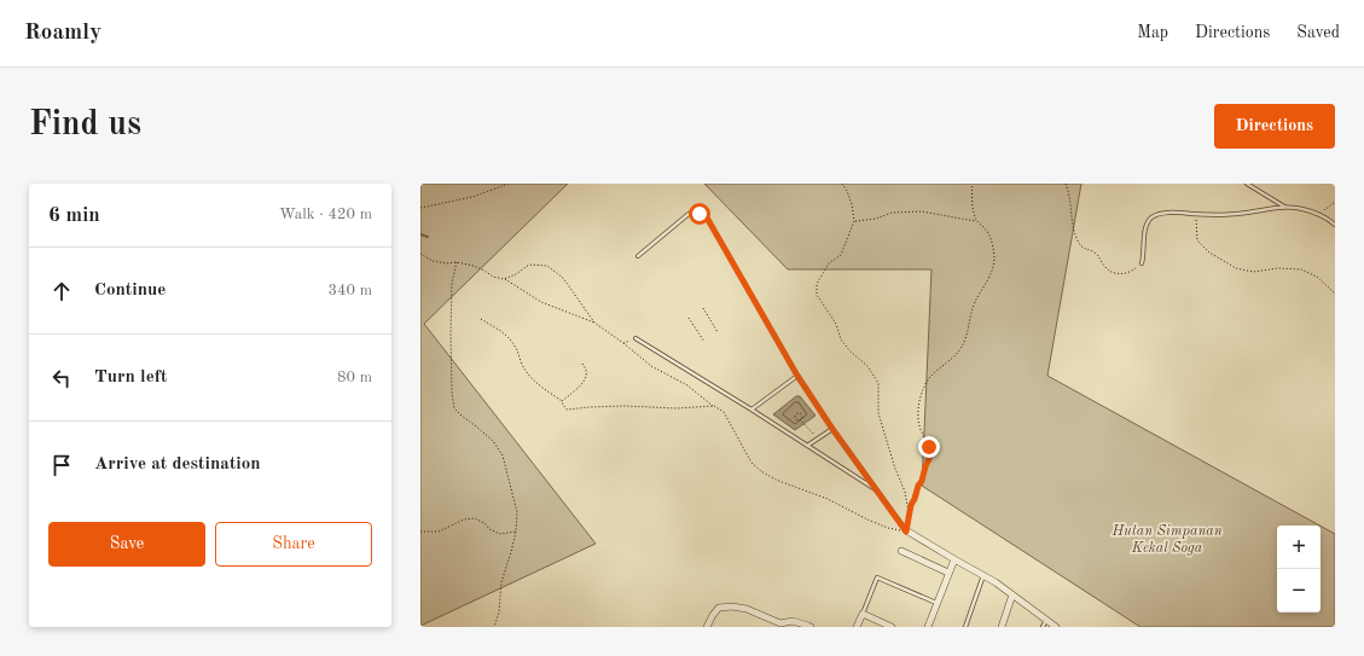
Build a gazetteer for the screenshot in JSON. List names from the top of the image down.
{
  "parks": ["Hutan Simpanan Kekal Soga"],
  "page": {
    "header": "Roamly",
    "nav": ["Map", "Directions", "Saved"],
    "buttons": [
      "Directions",
      ["Save", "Share"]
    ],
    "title": "Find us",
    "heading": ["6 min", "Walk · 420 m"],
    "list": [
      ["Continue", "340 m"],
      ["Turn left", "80 m"],
      "Arrive at destination"
    ],
    "map_buttons": ["+", "−"]
  }
}
